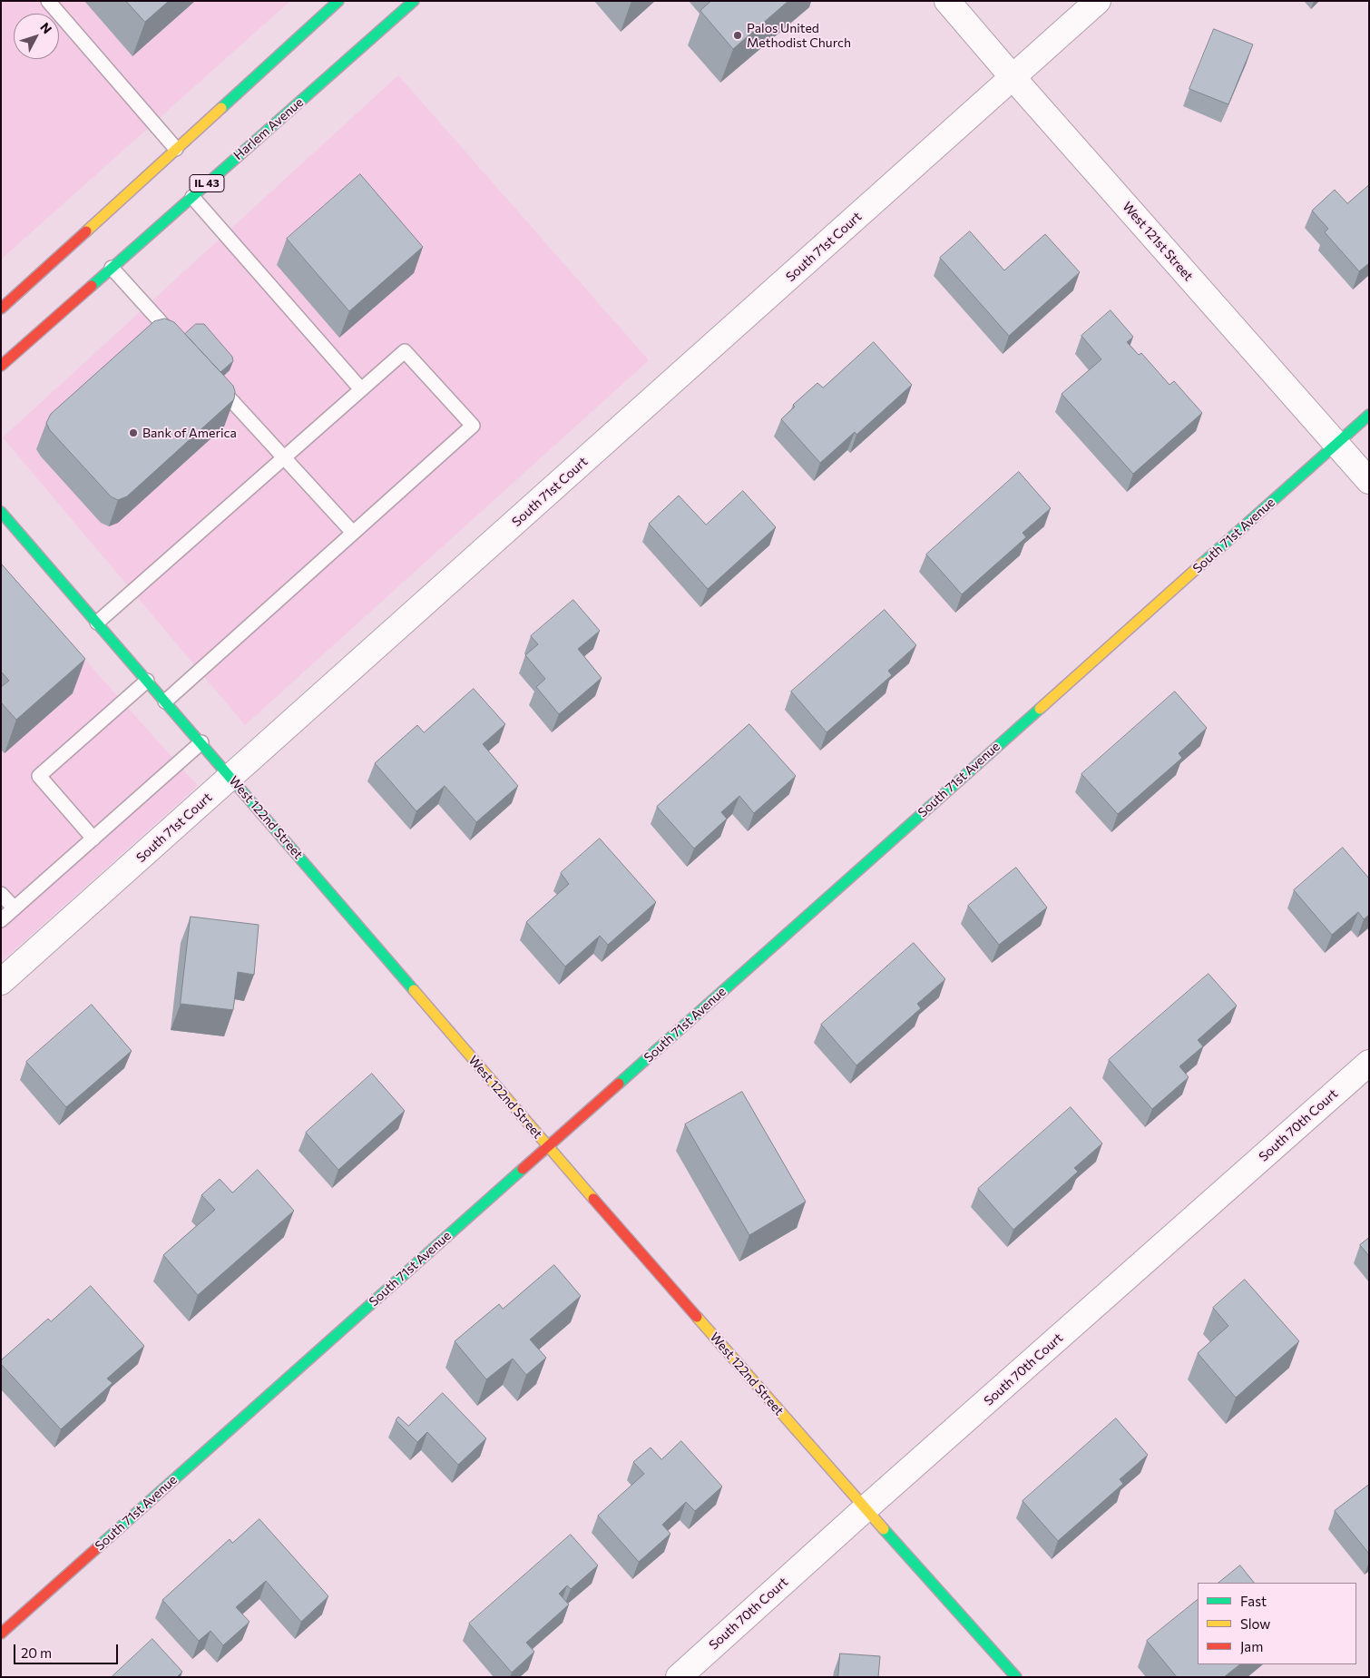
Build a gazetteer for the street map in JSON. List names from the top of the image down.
{
  "streets": {
    "street": [
      "Harlem Avenue",
      "IL 43",
      "West 121st Street",
      "South 71st Court",
      "South 71st Avenue",
      "West 122nd Street",
      "South 70th Court"
    ]
  },
  "crossings": [
    ["West 121st Street", "South 71st Court"],
    ["West 121st Street", "South 71st Avenue"],
    ["South 71st Court", "West 122nd Street"],
    ["South 71st Avenue", "West 122nd Street"],
    ["West 122nd Street", "South 70th Court"]
  ],
  "places": ["Palos United Methodist Church", "Bank of America"],
  "legend": ["Fast", "Slow", "Jam"],
  "scale_bar": "20 m",
  "north": "top right"
}
